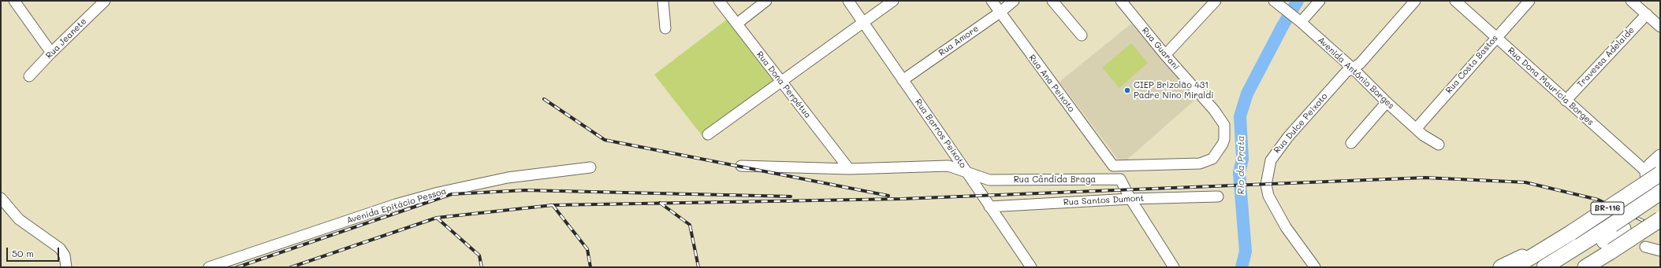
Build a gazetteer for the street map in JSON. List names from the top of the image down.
{
  "streets": {
    "highway": ["BR-116"],
    "street": [
      "Rua Jeanete",
      "Rua Amore",
      "Rua Guarani",
      "Travessa Adelaide",
      "Rua Costa Bastos",
      "Avenida Antônio Borges",
      "Rua Ana Peixoto",
      "Rua Dona Perpétua",
      "Rua Dona Maurícia Borges",
      "Rua Dulce Peixoto",
      "Rua Barros Peixoto",
      "Rua Cândida Braga",
      "Rua Santos Dumont",
      "Avenida Epitácio Pessoa"
    ]
  },
  "crossings": [
    ["Rua Amore", "Rua Ana Peixoto"],
    ["Rua Amore", "Rua Barros Peixoto"],
    ["Rua Guarani", "Rua Ana Peixoto"],
    ["Travessa Adelaide", "Rua Dona Maurícia Borges"],
    ["Rua Costa Bastos", "Avenida Antônio Borges"],
    ["Rua Costa Bastos", "Rua Dona Maurícia Borges"],
    ["Avenida Antônio Borges", "Rua Dulce Peixoto"],
    ["Rua Dona Maurícia Borges", "BR-116"],
    ["Rua Barros Peixoto", "Rua Cândida Braga"],
    ["Rua Barros Peixoto", "Rua Santos Dumont"],
    ["Rua Cândida Braga", "Rua Santos Dumont"]
  ],
  "water": ["Rio da Prata"],
  "places": ["CIEP Brizolão 431 Padre Nino Miraldi"],
  "scale_bar": "50 m"
}
